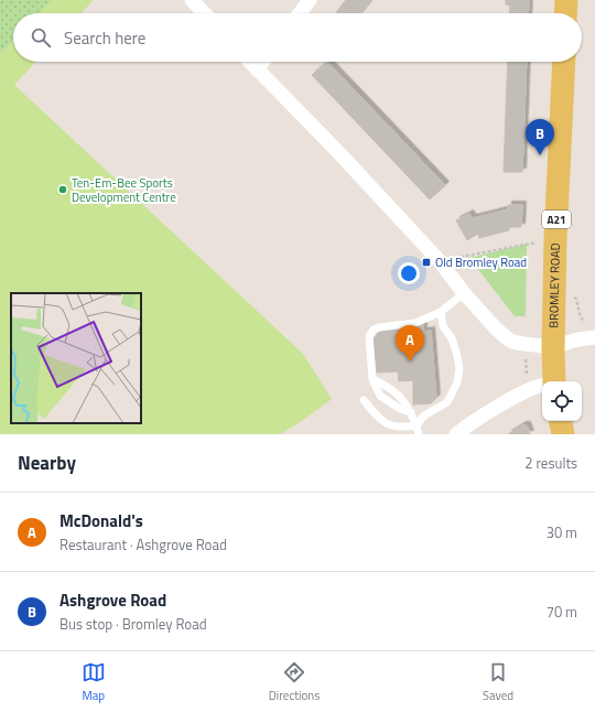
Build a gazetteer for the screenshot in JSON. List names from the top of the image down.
{
  "streets": {
    "main road": ["A21", "BROMLEY ROAD"]
  },
  "places": {
    "other": ["Ten-Em-Bee Sports Development Centre"],
    "transit": ["Old Bromley Road"]
  },
  "page": {
    "search": "Search here",
    "pins": ["B", "A"],
    "heading": ["Nearby", "2 results"],
    "list": [
      {
        "mark": "A",
        "name": "McDonald's",
        "note": "Restaurant · Ashgrove Road",
        "value": "30 m"
      },
      {
        "mark": "B",
        "name": "Ashgrove Road",
        "note": "Bus stop · Bromley Road",
        "value": "70 m"
      }
    ],
    "nav": ["Map", "Directions", "Saved"]
  }
}
